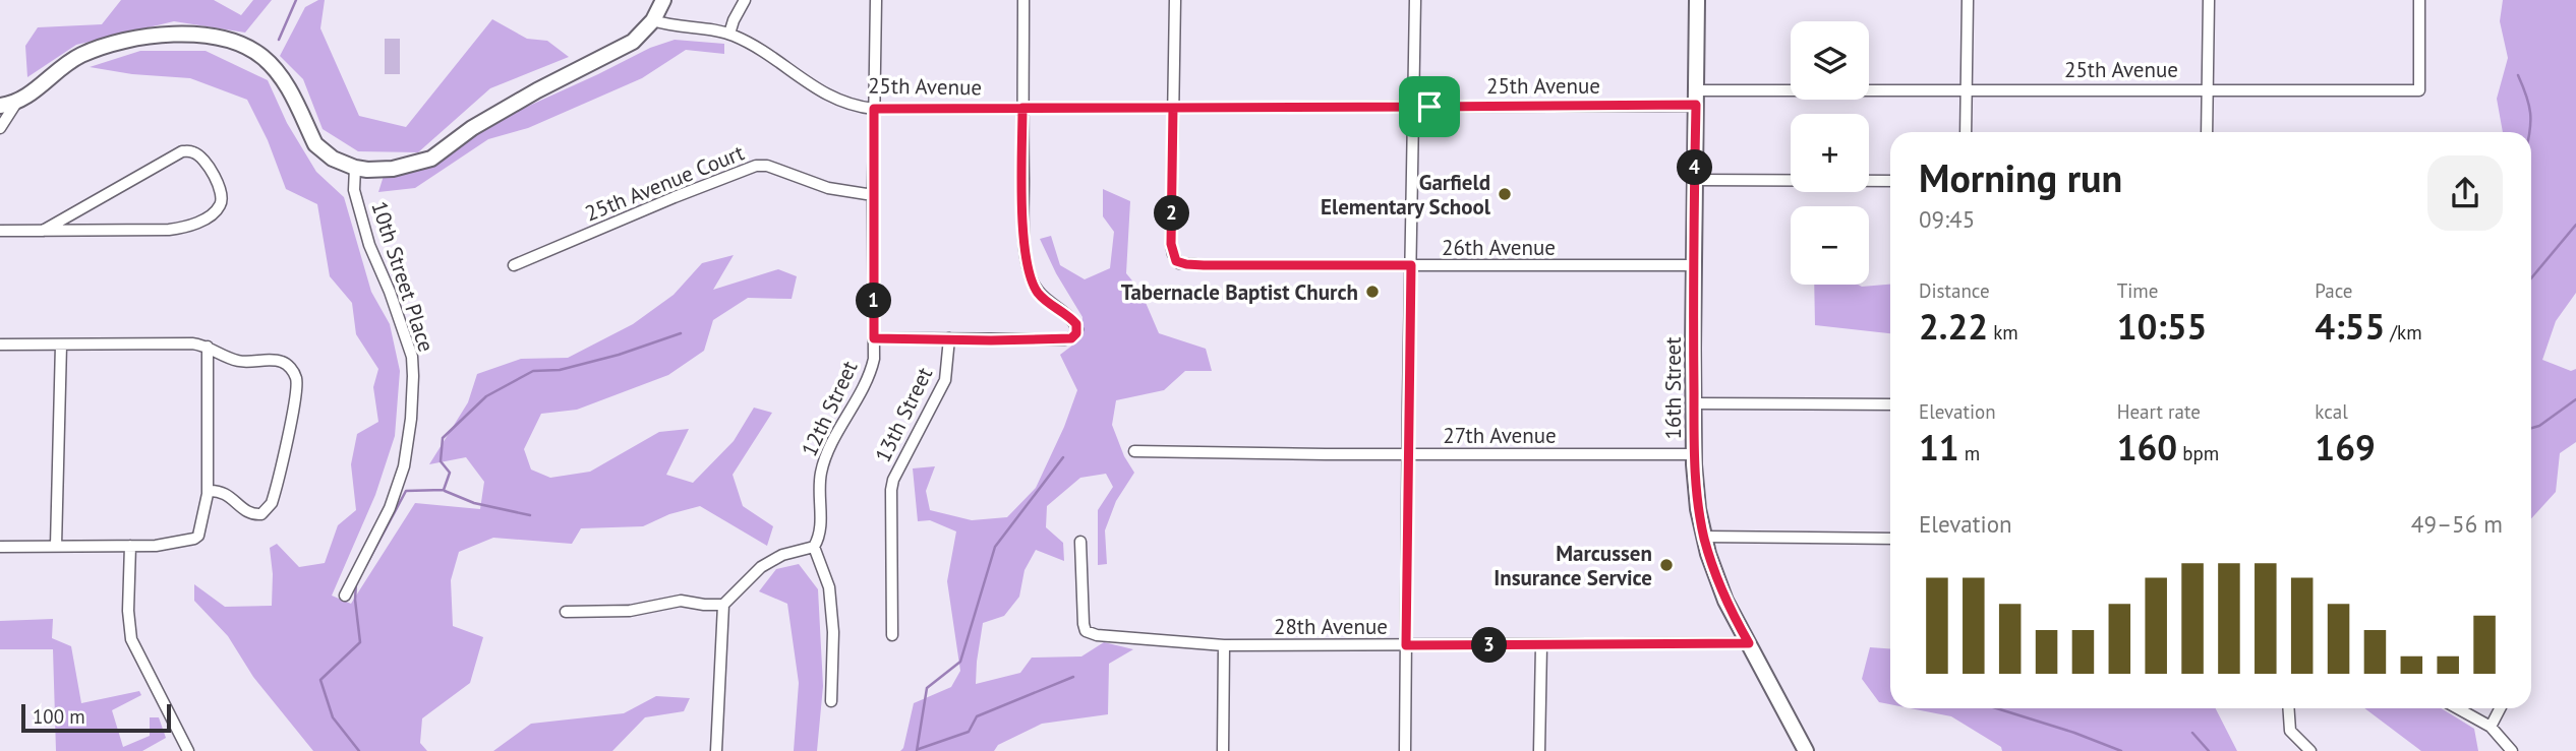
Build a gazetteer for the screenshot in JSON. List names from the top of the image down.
{
  "streets": {
    "street": [
      "25th Avenue",
      "25th Avenue Court",
      "26th Avenue",
      "10th Street Place",
      "16th Street",
      "12th Street",
      "13th Street",
      "27th Avenue",
      "28th Avenue"
    ]
  },
  "crossings": [
    ["25th Avenue", "26th Avenue"],
    ["25th Avenue", "16th Street"],
    ["25th Avenue", "12th Street"],
    ["25th Avenue Court", "12th Street"],
    ["26th Avenue", "16th Street"],
    ["16th Street", "27th Avenue"],
    ["16th Street", "28th Avenue"]
  ],
  "places": ["Garfield Elementary School", "Tabernacle Baptist Church", "Marcussen Insurance Service"],
  "scale_bar": "100 m",
  "page": {
    "map_buttons": ["+", "−"],
    "heading": ["Morning run", "09:45"],
    "pins": [
      "4",
      "2",
      "1",
      "3"
    ],
    "stats": [
      ["Distance", "2.22 km"],
      ["Time", "10:55"],
      ["Pace", "4:55 /km"],
      ["Elevation", "11 m"],
      ["Heart rate", "160 bpm"],
      ["kcal", "169"]
    ],
    "chart": ["Elevation", "49–56 m"],
    "scale": "100 m"
  }
}
